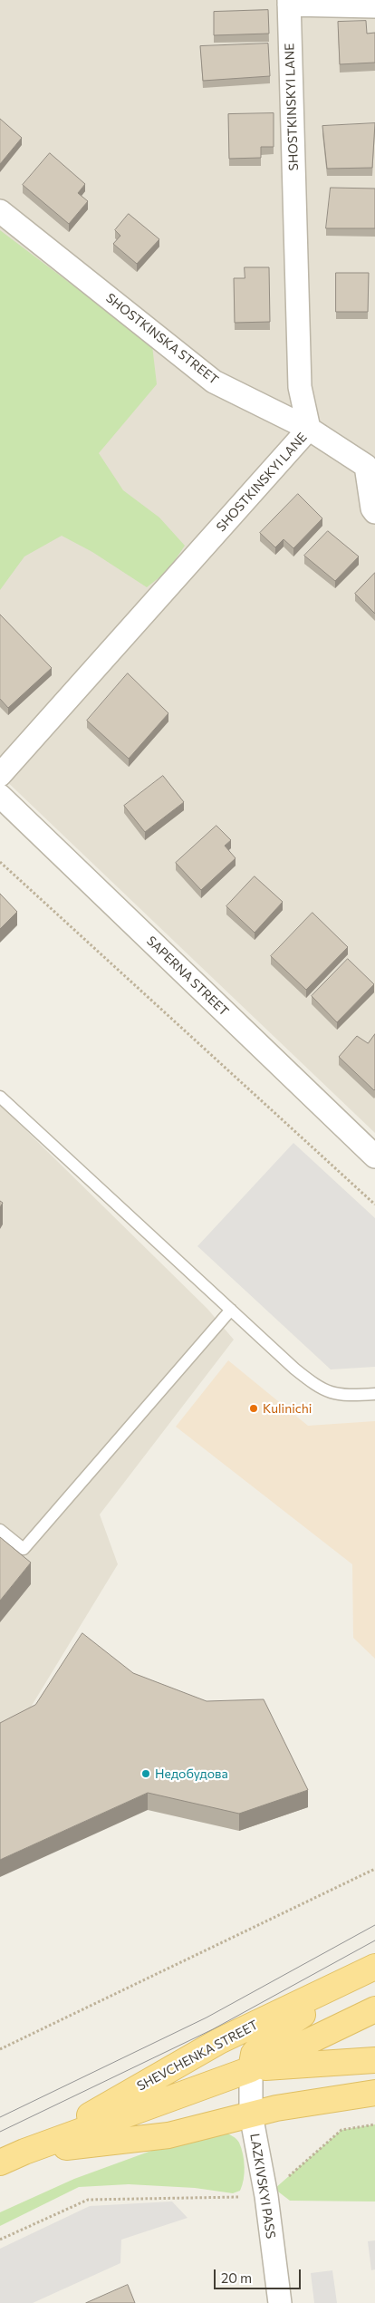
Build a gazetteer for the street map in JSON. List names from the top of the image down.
{
  "streets": {
    "main road": ["SHEVCHENKA STREET"],
    "street": [
      "SHOSTKINSKYI LANE",
      "SHOSTKINSKA STREET",
      "SAPERNA STREET",
      "LAZKIVSKYI PASS"
    ]
  },
  "crossings": [
    ["SHOSTKINSKYI LANE", "SHOSTKINSKA STREET"],
    ["SHEVCHENKA STREET", "LAZKIVSKYI PASS"]
  ],
  "places": ["Kulinichi", "Недобудова"],
  "scale_bar": "20 m"
}
